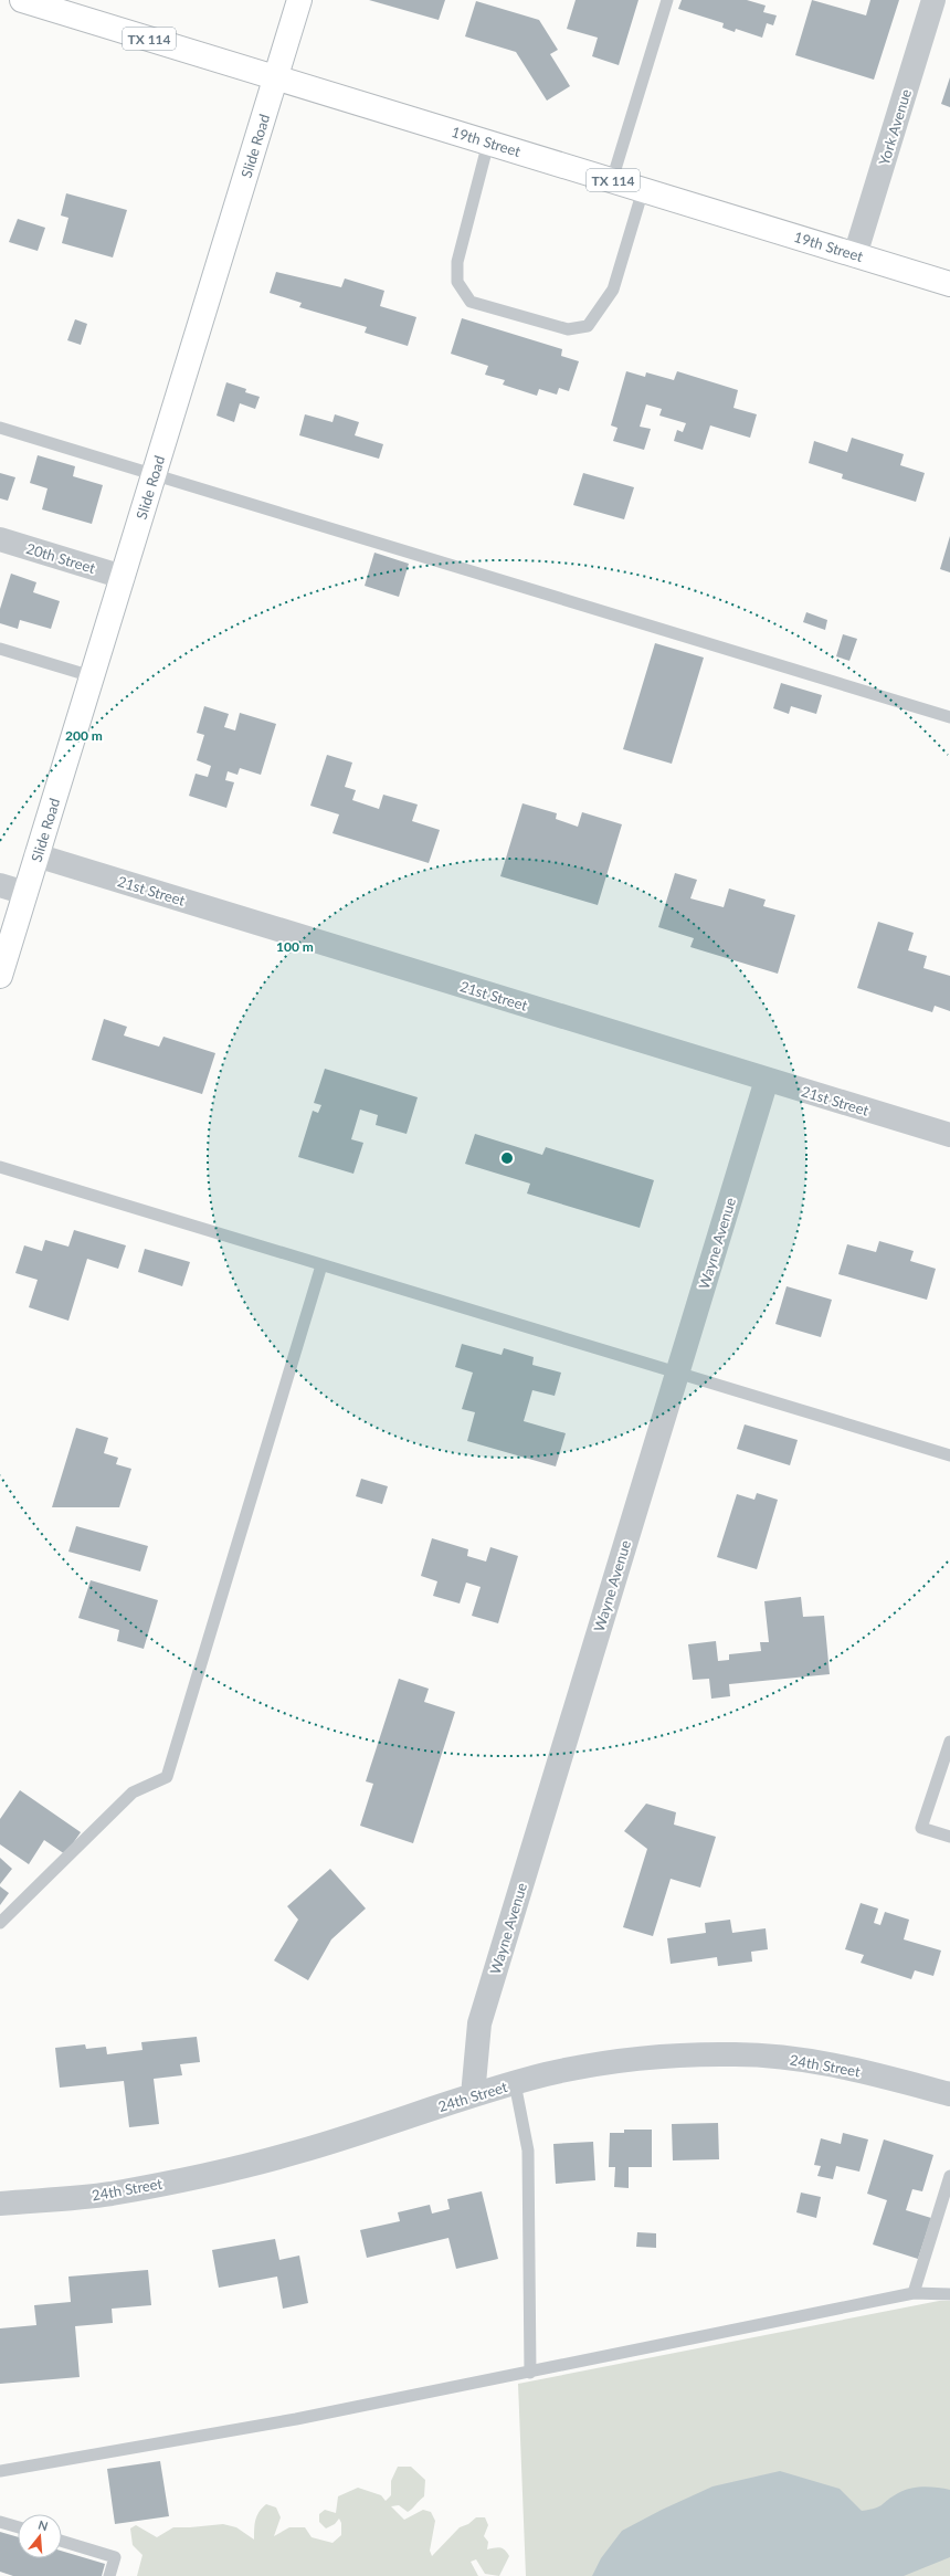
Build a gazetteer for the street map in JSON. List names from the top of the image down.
{
  "streets": {
    "main road": ["TX 114", "19th Street", "Slide Road"],
    "street": [
      "York Avenue",
      "20th Street",
      "21st Street",
      "Wayne Avenue",
      "24th Street"
    ]
  },
  "crossings": [
    ["York Avenue", "19th Street"],
    ["19th Street", "Slide Road"],
    ["Slide Road", "20th Street"],
    ["Slide Road", "21st Street"],
    ["21st Street", "Wayne Avenue"],
    ["Wayne Avenue", "24th Street"]
  ],
  "north": "top",
  "rings": ["200 m", "100 m"]
}
